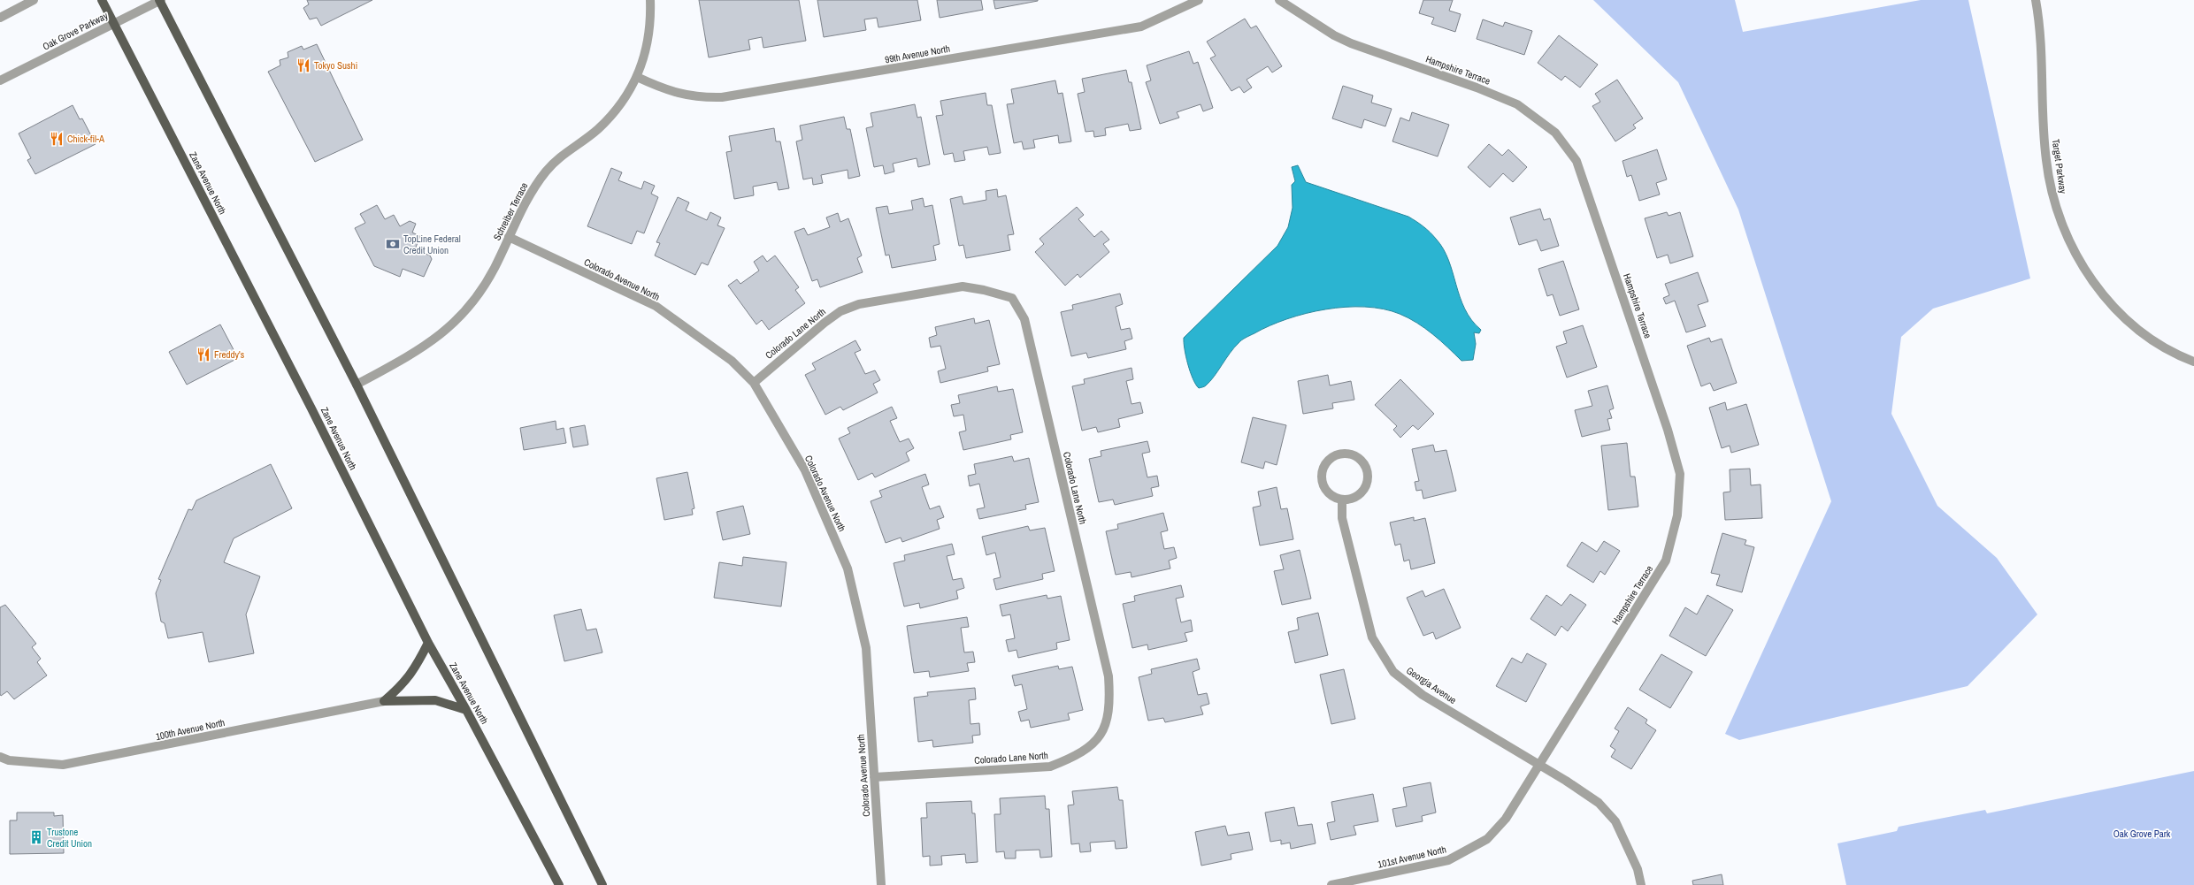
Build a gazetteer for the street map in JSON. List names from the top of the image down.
{
  "streets": {
    "main road": ["Zane Avenue North"],
    "street": [
      "Oak Grove Parkway",
      "99th Avenue North",
      "Hampshire Terrace",
      "Target Parkway",
      "Schreiber Terrace",
      "Colorado Avenue North",
      "Colorado Lane North",
      "Georgia Avenue",
      "100th Avenue North",
      "101st Avenue North"
    ]
  },
  "crossings": [
    ["Oak Grove Parkway", "Zane Avenue North"],
    ["99th Avenue North", "Schreiber Terrace"],
    ["Hampshire Terrace", "Georgia Avenue"],
    ["Hampshire Terrace", "101st Avenue North"],
    ["Schreiber Terrace", "Colorado Avenue North"],
    ["Colorado Avenue North", "Colorado Lane North"],
    ["Georgia Avenue", "101st Avenue North"]
  ],
  "parks": ["Oak Grove Park"],
  "places": {
    "restaurant": ["Tokyo Sushi", "Chick-fil-A", "Freddy's"],
    "bank": ["TopLine Federal Credit Union"],
    "building": ["Trustone Credit Union"]
  }
}
